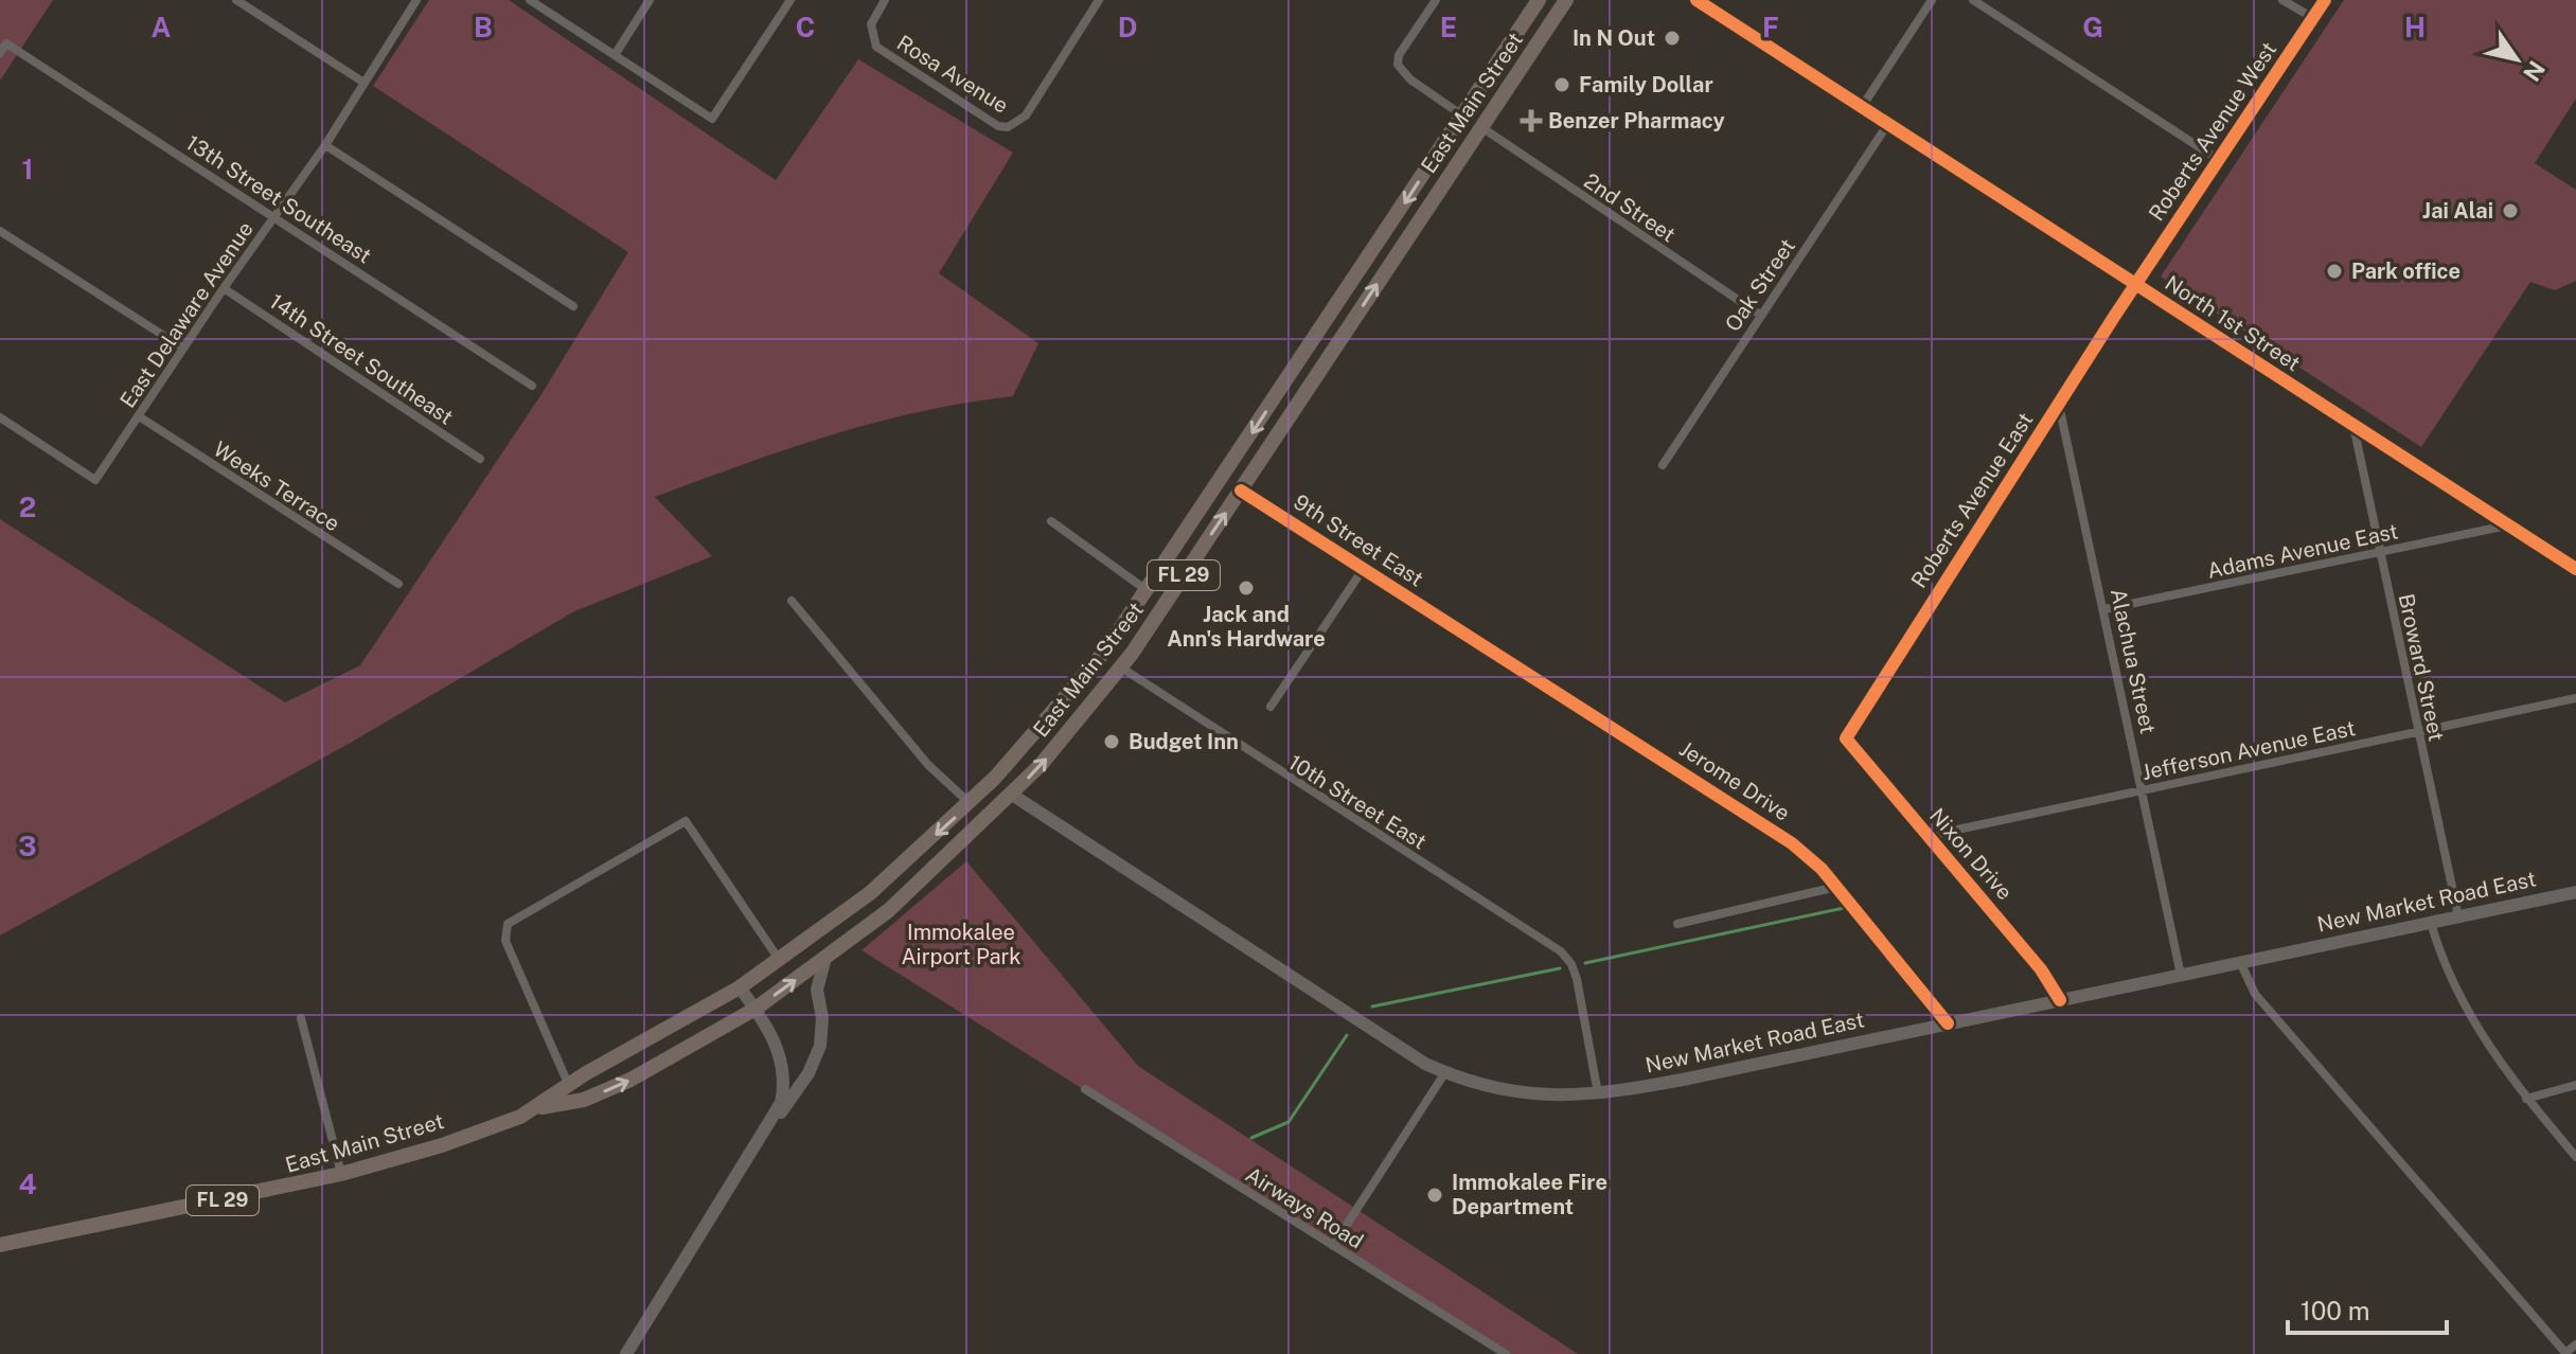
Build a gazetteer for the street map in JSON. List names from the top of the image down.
{
  "streets": {
    "highway": ["East Main Street", "FL 29"],
    "main road": ["New Market Road East"],
    "street": [
      "Rosa Avenue",
      "Roberts Avenue West",
      "13th Street Southeast",
      "2nd Street",
      "Oak Street",
      "East Delaware Avenue",
      "North 1st Street",
      "14th Street Southeast",
      "Weeks Terrace",
      "Roberts Avenue East",
      "9th Street East",
      "Adams Avenue East",
      "Alachua Street",
      "Broward Street",
      "Jefferson Avenue East",
      "Jerome Drive",
      "10th Street East",
      "Nixon Drive",
      "Airways Road"
    ]
  },
  "crossings": [
    ["East Main Street", "2nd Street"],
    ["East Main Street", "9th Street East"],
    ["East Main Street", "10th Street East"],
    ["East Main Street", "New Market Road East"],
    ["Roberts Avenue West", "North 1st Street"],
    ["Roberts Avenue West", "Roberts Avenue East"],
    ["13th Street Southeast", "East Delaware Avenue"],
    ["2nd Street", "Oak Street"],
    ["Oak Street", "North 1st Street"],
    ["East Delaware Avenue", "14th Street Southeast"],
    ["East Delaware Avenue", "Weeks Terrace"],
    ["North 1st Street", "Roberts Avenue East"],
    ["North 1st Street", "Adams Avenue East"],
    ["North 1st Street", "Broward Street"],
    ["Roberts Avenue East", "Alachua Street"],
    ["Roberts Avenue East", "Nixon Drive"],
    ["9th Street East", "Jerome Drive"],
    ["Adams Avenue East", "Alachua Street"],
    ["Adams Avenue East", "Broward Street"],
    ["Alachua Street", "Jefferson Avenue East"],
    ["Alachua Street", "New Market Road East"],
    ["Broward Street", "Jefferson Avenue East"],
    ["Broward Street", "New Market Road East"],
    ["Jefferson Avenue East", "Nixon Drive"],
    ["Jerome Drive", "New Market Road East"],
    ["10th Street East", "New Market Road East"],
    ["Nixon Drive", "New Market Road East"]
  ],
  "parks": ["Immokalee Airport Park"],
  "places": {
    "other": [
      "In N Out",
      "Family Dollar",
      "Jai Alai",
      "Park office",
      "Jack and Ann's Hardware",
      "Budget Inn",
      "Immokalee Fire Department"
    ],
    "health": ["Benzer Pharmacy"]
  },
  "scale_bar": "100 m",
  "north": "bottom right",
  "grid": {
    "columns": [
      "A",
      "B",
      "C",
      "D",
      "E",
      "F",
      "G",
      "H"
    ],
    "rows": [
      "1",
      "2",
      "3",
      "4"
    ]
  }
}
